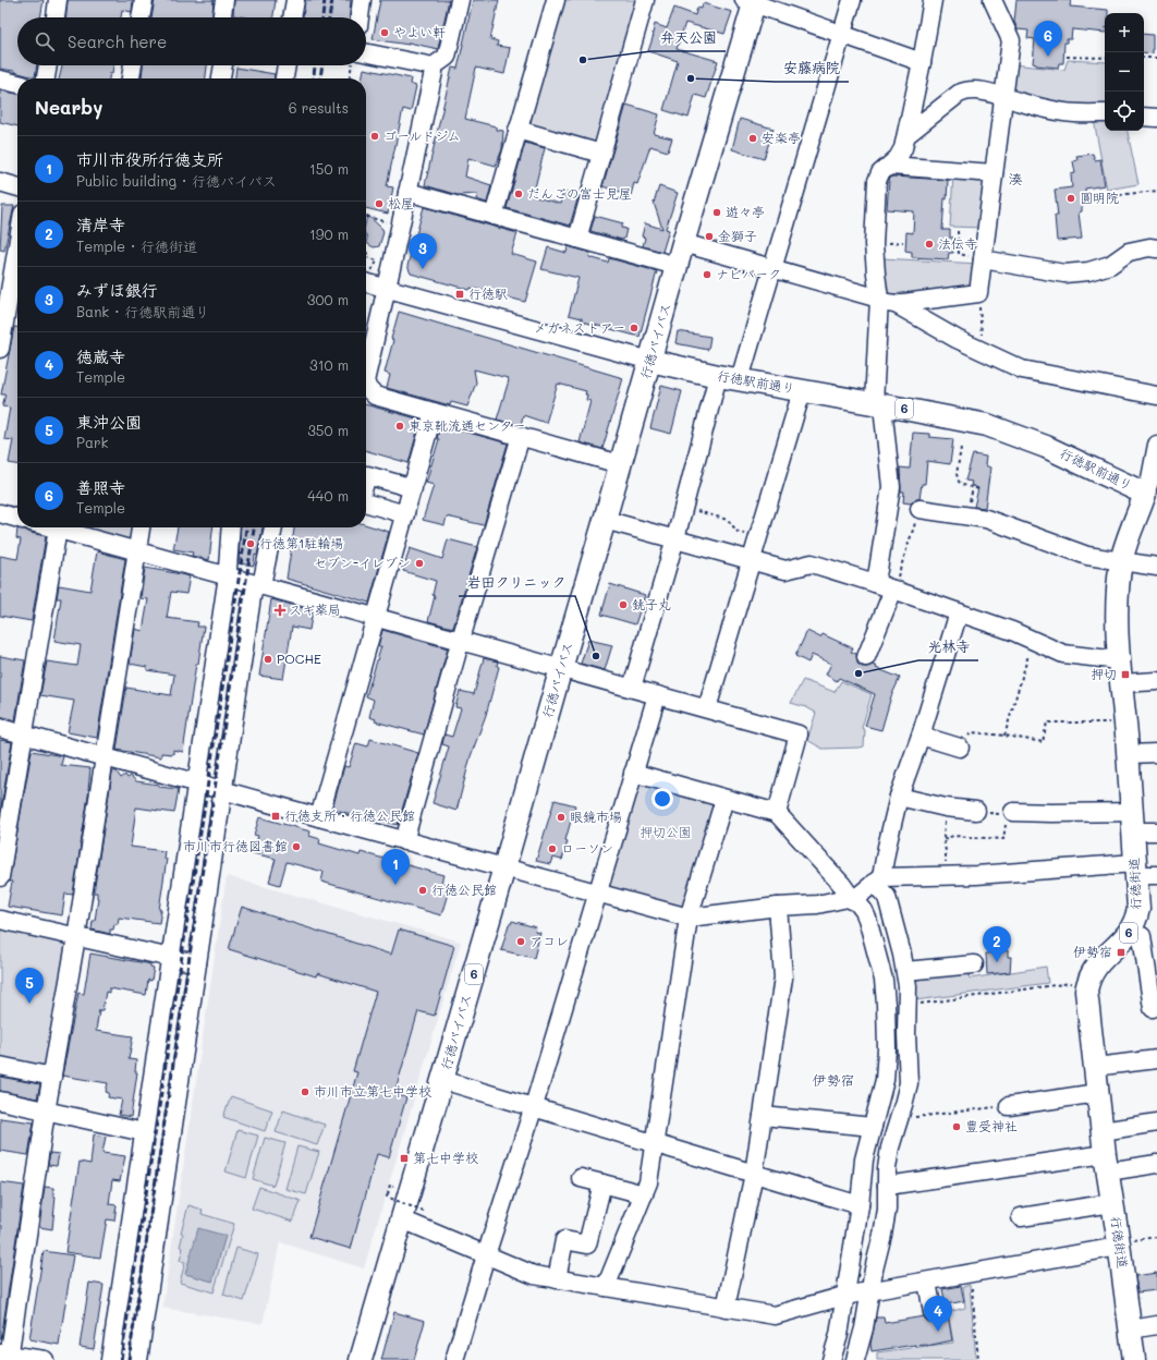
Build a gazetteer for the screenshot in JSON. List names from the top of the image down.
{
  "streets": {
    "main road": [
      "行徳バイパス",
      "行徳駅前通り",
      "6",
      "行徳街道"
    ]
  },
  "crossings": [
    ["行徳バイパス", "行徳駅前通り"],
    ["行徳駅前通り", "行徳街道"]
  ],
  "districts": ["湊", "伊勢宿"],
  "parks": ["押切公園"],
  "places": {
    "other": [
      "やよい軒",
      "弁天公園",
      "安藤病院",
      "ゴールドジム",
      "安楽亭",
      "だんごの富士見屋",
      "圓明院",
      "松屋",
      "遊々亭",
      "金獅子",
      "法伝寺",
      "ナビパーク",
      "メガネストアー",
      "東京靴流通センター",
      "行徳第1駐輪場",
      "セブン-イレブン",
      "銚子丸",
      "岩田クリニック",
      "POCHE",
      "光林寺",
      "眼鏡市場",
      "市川市行徳図書館",
      "ローソン",
      "行徳公民館",
      "アコレ",
      "市川市立第七中学校",
      "豊受神社"
    ],
    "transit": [
      "行徳駅",
      "押切",
      "行徳支所・行徳公民館",
      "伊勢宿",
      "第七中学校"
    ],
    "health": ["スギ薬局"]
  },
  "page": {
    "map_buttons": ["+", "−"],
    "search": "Search here",
    "pins": [
      "6",
      "3",
      "1",
      "2",
      "5",
      "4"
    ],
    "heading": ["Nearby", "6 results"],
    "list": [
      {
        "mark": "1",
        "name": "市川市役所行徳支所",
        "note": "Public building · 行徳バイパス",
        "value": "150 m"
      },
      {
        "mark": "2",
        "name": "清岸寺",
        "note": "Temple · 行徳街道",
        "value": "190 m"
      },
      {
        "mark": "3",
        "name": "みずほ銀行",
        "note": "Bank · 行徳駅前通り",
        "value": "300 m"
      },
      {
        "mark": "4",
        "name": "徳蔵寺",
        "note": "Temple",
        "value": "310 m"
      },
      {
        "mark": "5",
        "name": "東沖公園",
        "note": "Park",
        "value": "350 m"
      },
      {
        "mark": "6",
        "name": "善照寺",
        "note": "Temple",
        "value": "440 m"
      }
    ]
  }
}
